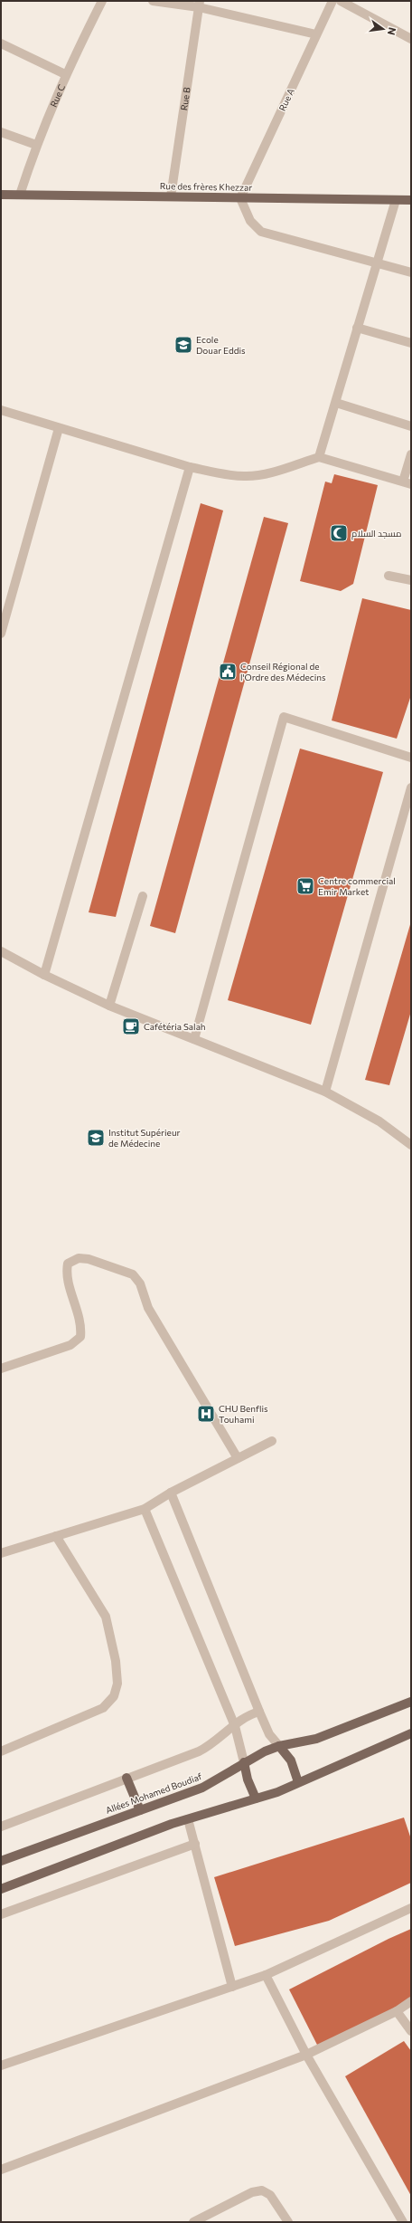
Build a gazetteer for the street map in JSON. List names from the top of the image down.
{
  "streets": {
    "main road": ["Rue des frères Khezzar", "Allées Mohamed Boudiaf"],
    "street": ["Rue C", "Rue B", "Rue A"]
  },
  "crossings": [
    ["Rue C", "Rue des frères Khezzar"],
    ["Rue B", "Rue des frères Khezzar"],
    ["Rue A", "Rue des frères Khezzar"]
  ],
  "places": {
    "school or university": ["Ecole Douar Eddis", "Institut Supérieur de Médecine"],
    "mosque": ["مسجد السلام"],
    "public building": ["Conseil Régional de l'Ordre des Médecins"],
    "supermarket": ["Centre commercial Emir Market"],
    "cafe": ["Cafétéria Salah"],
    "hospital": ["CHU Benflis Touhami"]
  },
  "north": "right"
}
